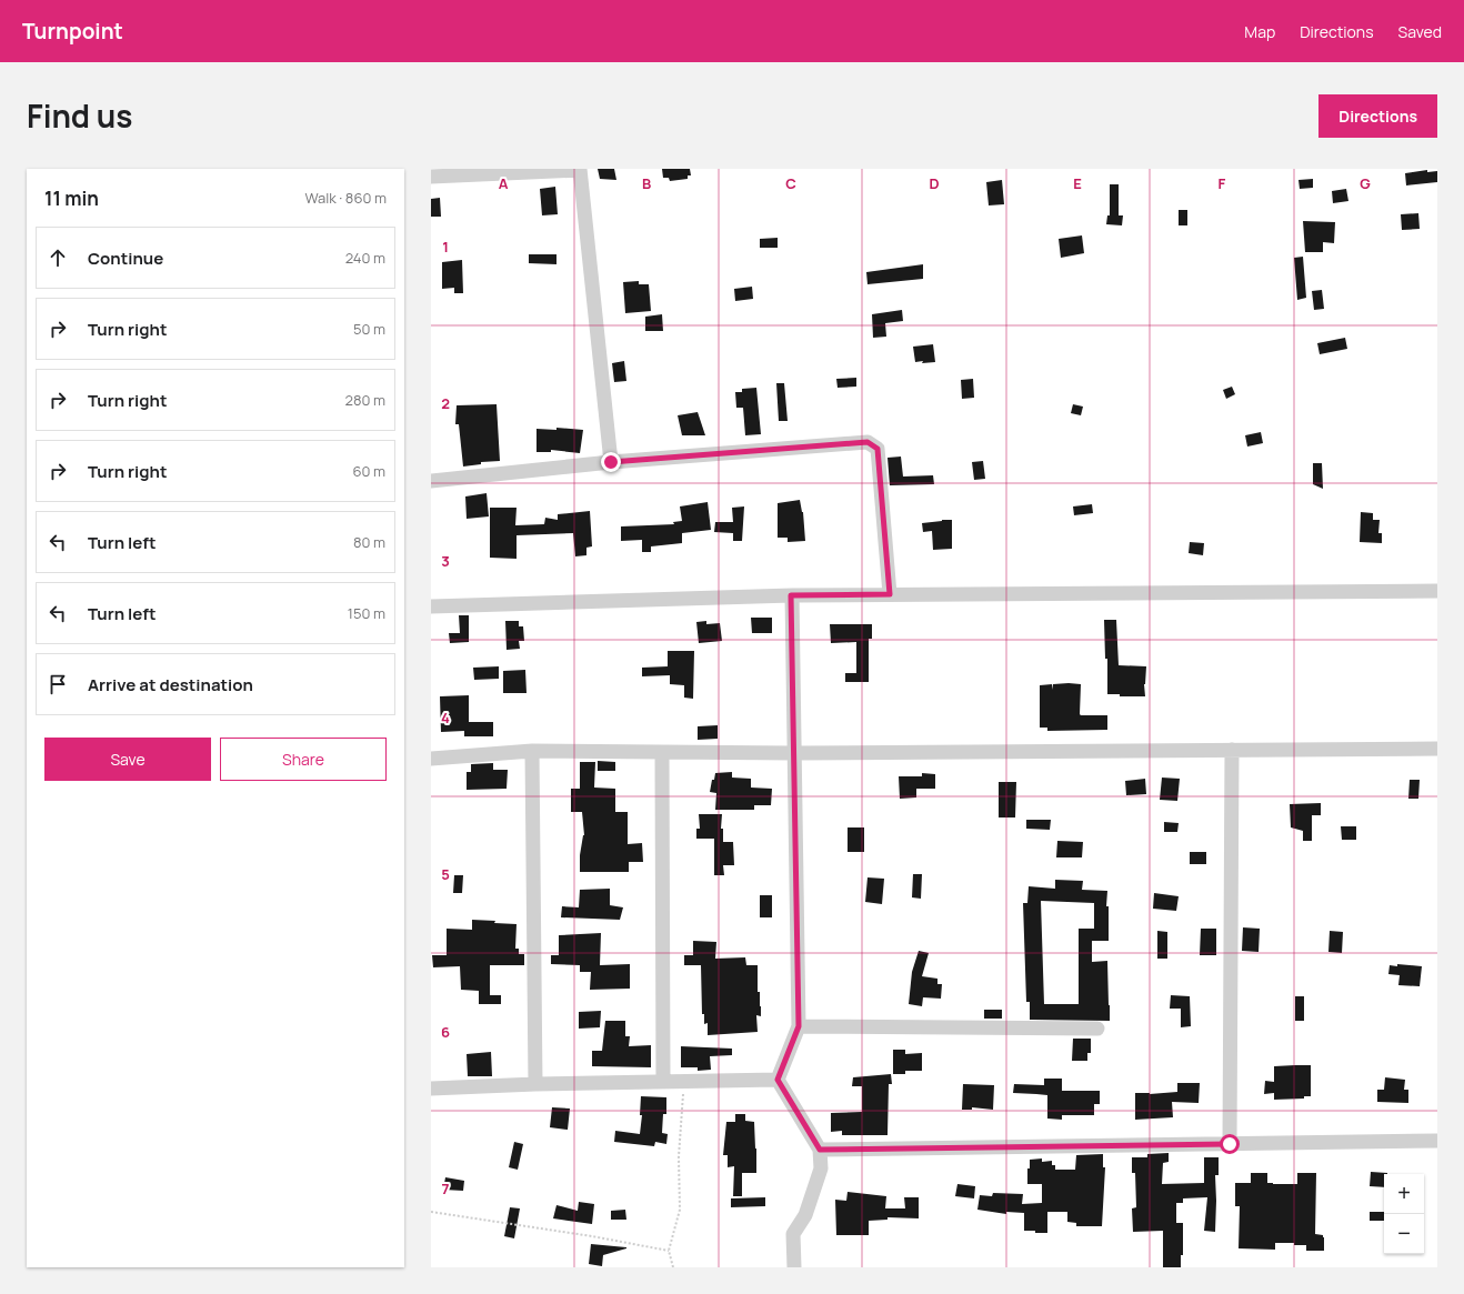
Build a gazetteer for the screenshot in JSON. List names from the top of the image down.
{
  "page": {
    "header": "Turnpoint",
    "nav": ["Map", "Directions", "Saved"],
    "title": "Find us",
    "buttons": [
      "Directions",
      ["Save", "Share"]
    ],
    "heading": ["11 min", "Walk · 860 m"],
    "list": [
      ["Continue", "240 m"],
      ["Turn right", "50 m"],
      ["Turn right", "280 m"],
      ["Turn right", "60 m"],
      ["Turn left", "80 m"],
      ["Turn left", "150 m"],
      "Arrive at destination"
    ],
    "map_buttons": ["+", "−"]
  },
  "grid": {
    "columns": [
      "A",
      "B",
      "C",
      "D",
      "E",
      "F",
      "G"
    ],
    "rows": [
      "1",
      "2",
      "3",
      "4",
      "5",
      "6",
      "7"
    ]
  }
}
